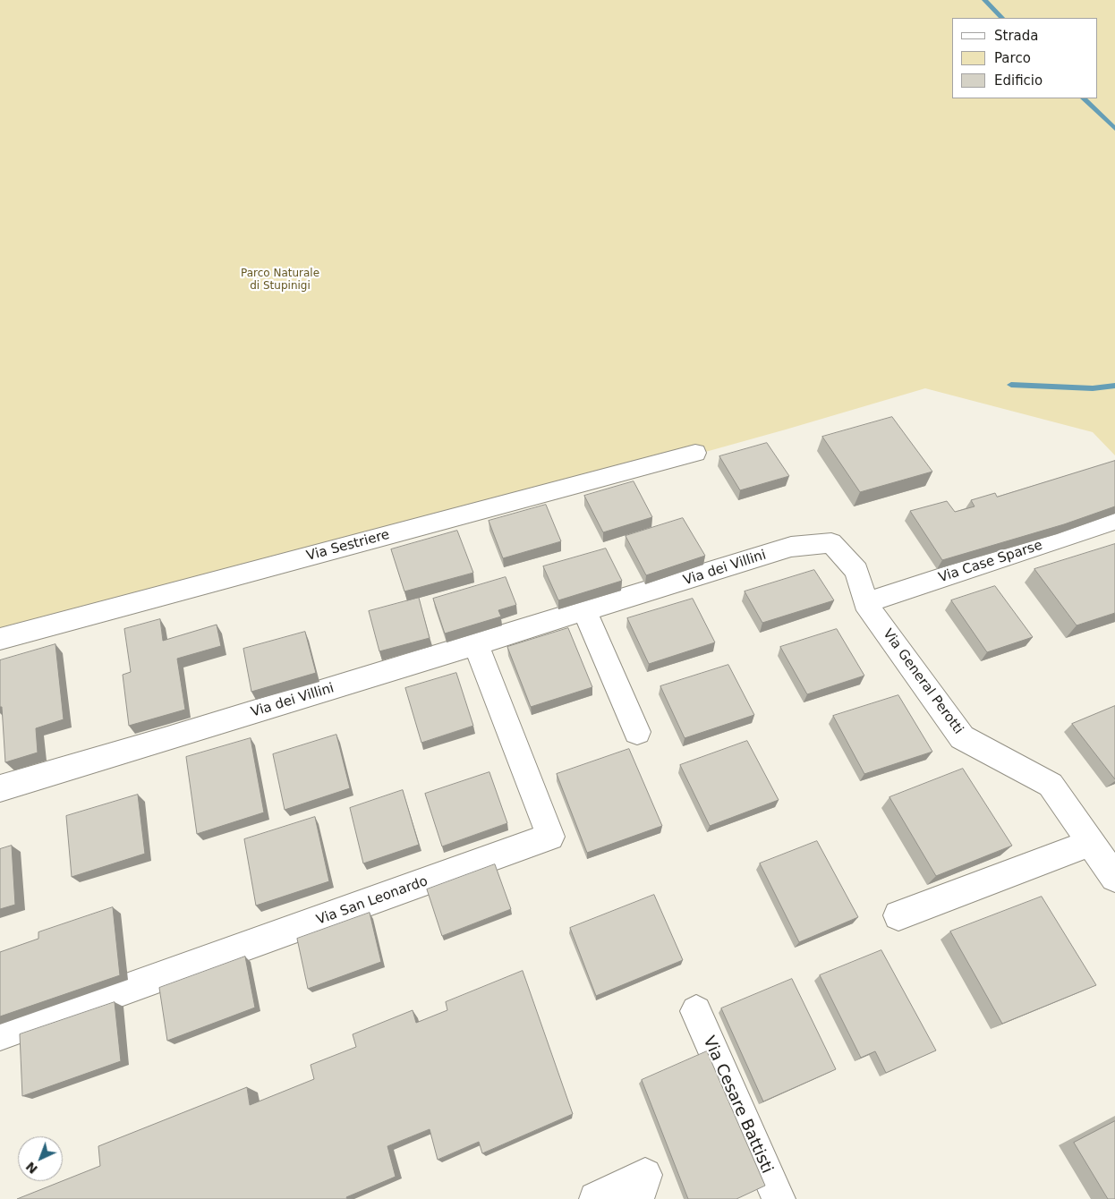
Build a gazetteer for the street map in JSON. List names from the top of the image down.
{
  "streets": {
    "street": [
      "Via Sestriere",
      "Via Case Sparse",
      "Via dei Villini",
      "Via General Perotti",
      "Via San Leonardo",
      "Via Cesare Battisti"
    ]
  },
  "crossings": [
    ["Via Case Sparse", "Via General Perotti"],
    ["Via dei Villini", "Via General Perotti"],
    ["Via dei Villini", "Via San Leonardo"]
  ],
  "parks": ["Parco Naturale di Stupinigi"],
  "legend": ["Strada", "Parco", "Edificio"],
  "north": "bottom left"
}
